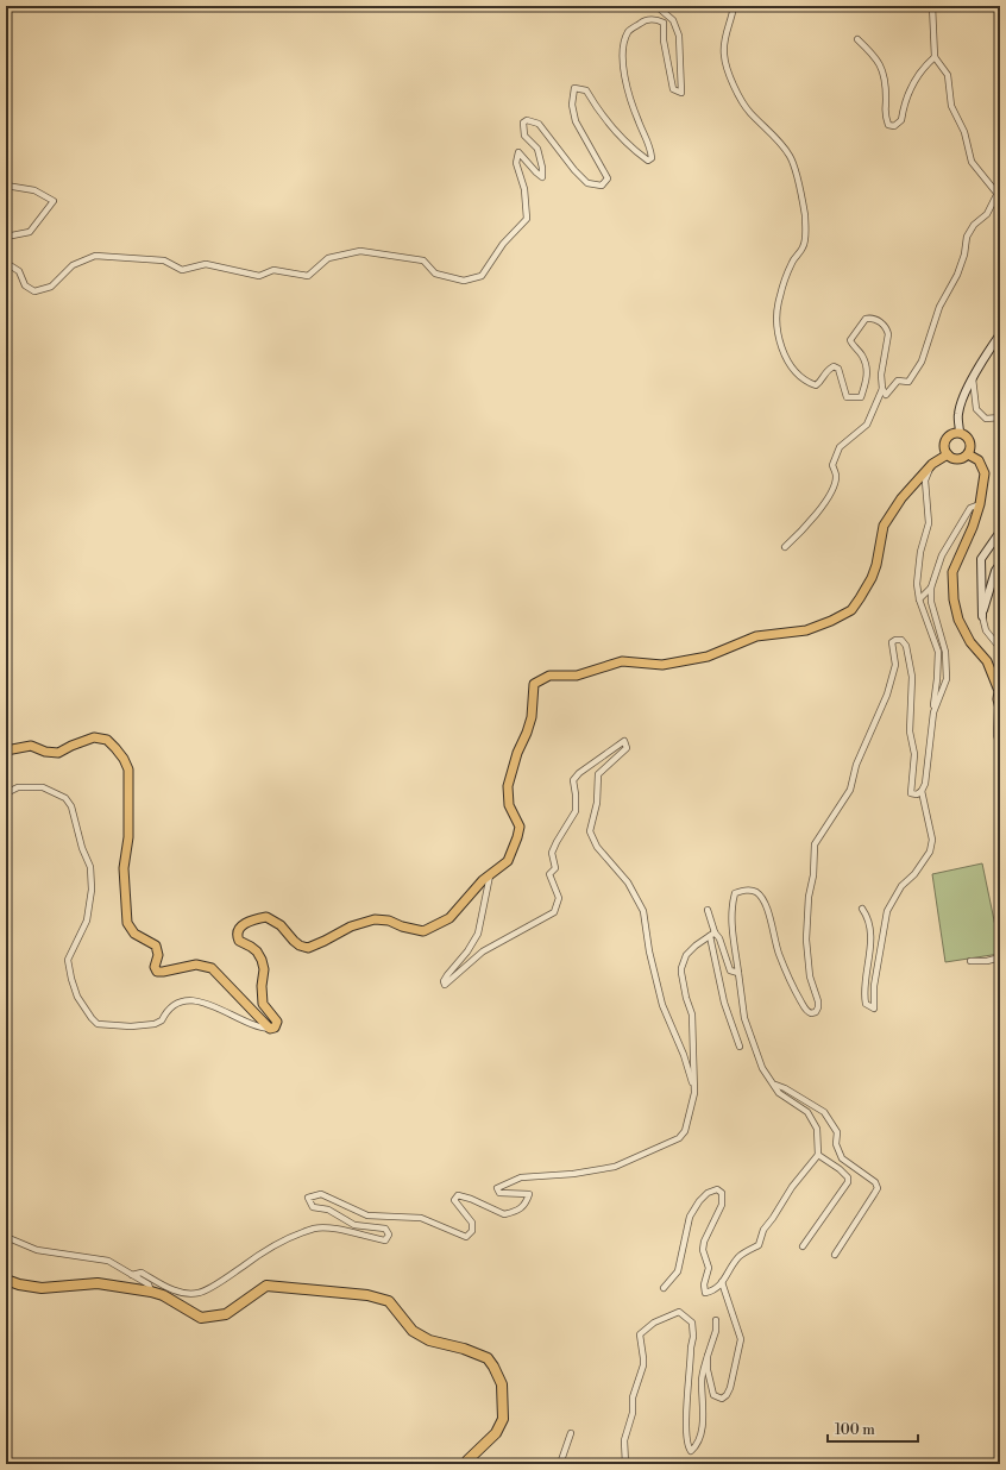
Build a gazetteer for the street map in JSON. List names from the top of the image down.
{
  "scale_bar": "100 m"
}
